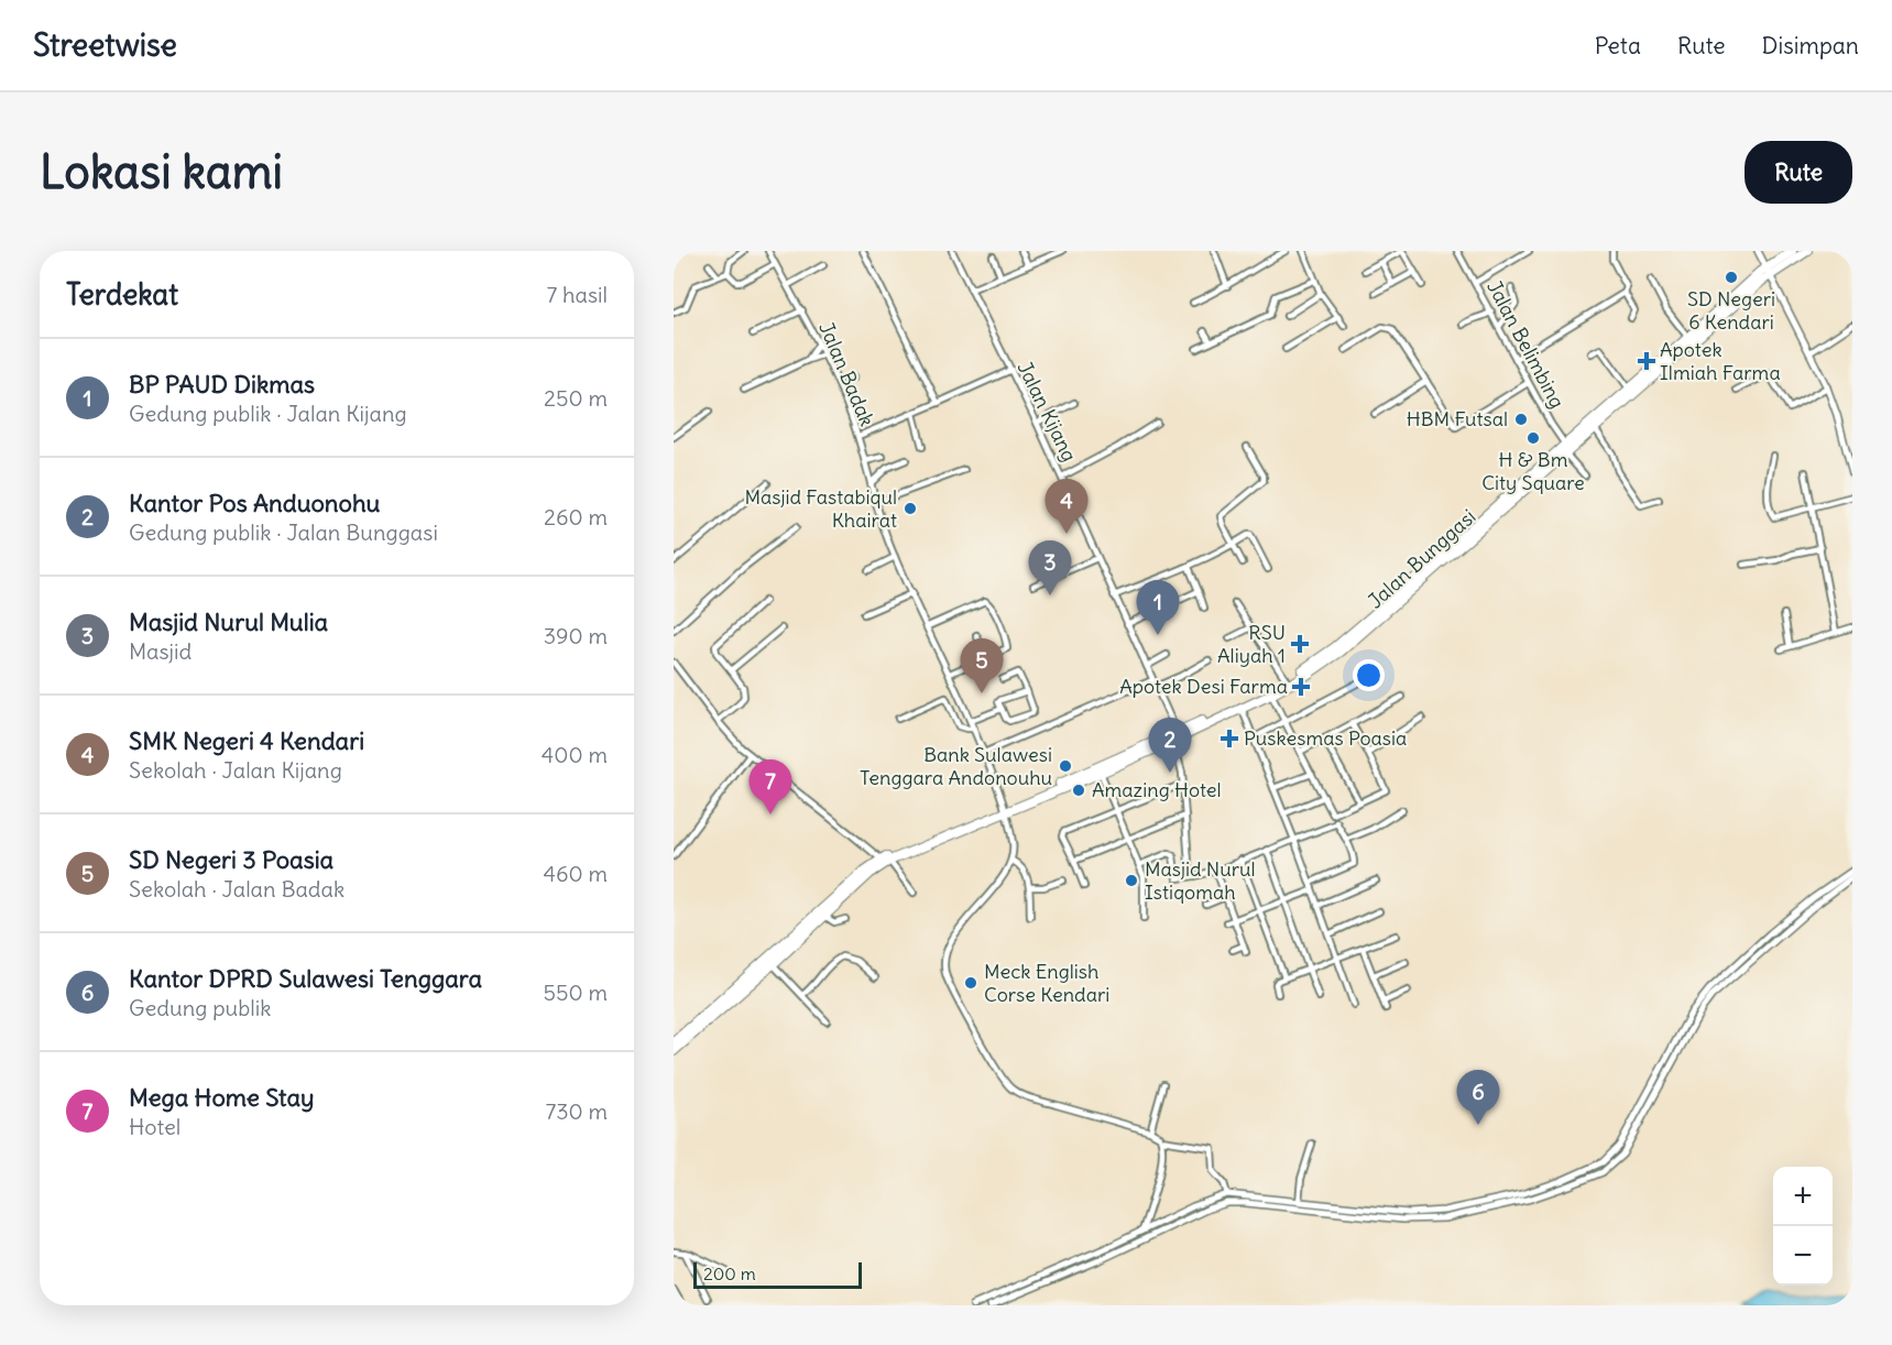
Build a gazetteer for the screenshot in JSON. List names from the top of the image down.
{
  "streets": {
    "highway": ["Jalan Bunggasi"],
    "street": ["Jalan Belimbing", "Jalan Badak", "Jalan Kijang"]
  },
  "crossings": [
    ["Jalan Belimbing", "Jalan Bunggasi"],
    ["Jalan Badak", "Jalan Bunggasi"],
    ["Jalan Kijang", "Jalan Bunggasi"]
  ],
  "places": {
    "other": [
      "SD Negeri 6 Kendari",
      "HBM Futsal",
      "H & Bm City Square",
      "Masjid Fastabiqul Khairat",
      "Bank Sulawesi Tenggara Andonouhu",
      "Amazing Hotel",
      "Masjid Nurul Istiqomah",
      "Meck English Corse Kendari"
    ],
    "health": [
      "Apotek Ilmiah Farma",
      "RSU Aliyah 1",
      "Apotek Desi Farma",
      "Puskesmas Poasia"
    ]
  },
  "scale_bar": "200 m",
  "page": {
    "header": "Streetwise",
    "nav": ["Peta", "Rute", "Disimpan"],
    "buttons": "Rute",
    "title": "Lokasi kami",
    "heading": ["Terdekat", "7 hasil"],
    "list": [
      {
        "mark": "1",
        "name": "BP PAUD Dikmas",
        "note": "Gedung publik · Jalan Kijang",
        "value": "250 m"
      },
      {
        "mark": "2",
        "name": "Kantor Pos Anduonohu",
        "note": "Gedung publik · Jalan Bunggasi",
        "value": "260 m"
      },
      {
        "mark": "3",
        "name": "Masjid Nurul Mulia",
        "note": "Masjid",
        "value": "390 m"
      },
      {
        "mark": "4",
        "name": "SMK Negeri 4 Kendari",
        "note": "Sekolah · Jalan Kijang",
        "value": "400 m"
      },
      {
        "mark": "5",
        "name": "SD Negeri 3 Poasia",
        "note": "Sekolah · Jalan Badak",
        "value": "460 m"
      },
      {
        "mark": "6",
        "name": "Kantor DPRD Sulawesi Tenggara",
        "note": "Gedung publik",
        "value": "550 m"
      },
      {
        "mark": "7",
        "name": "Mega Home Stay",
        "note": "Hotel",
        "value": "730 m"
      }
    ],
    "pins": [
      "4",
      "3",
      "1",
      "5",
      "2",
      "7",
      "6"
    ],
    "map_buttons": ["+", "−"],
    "scale": "200 m"
  }
}
